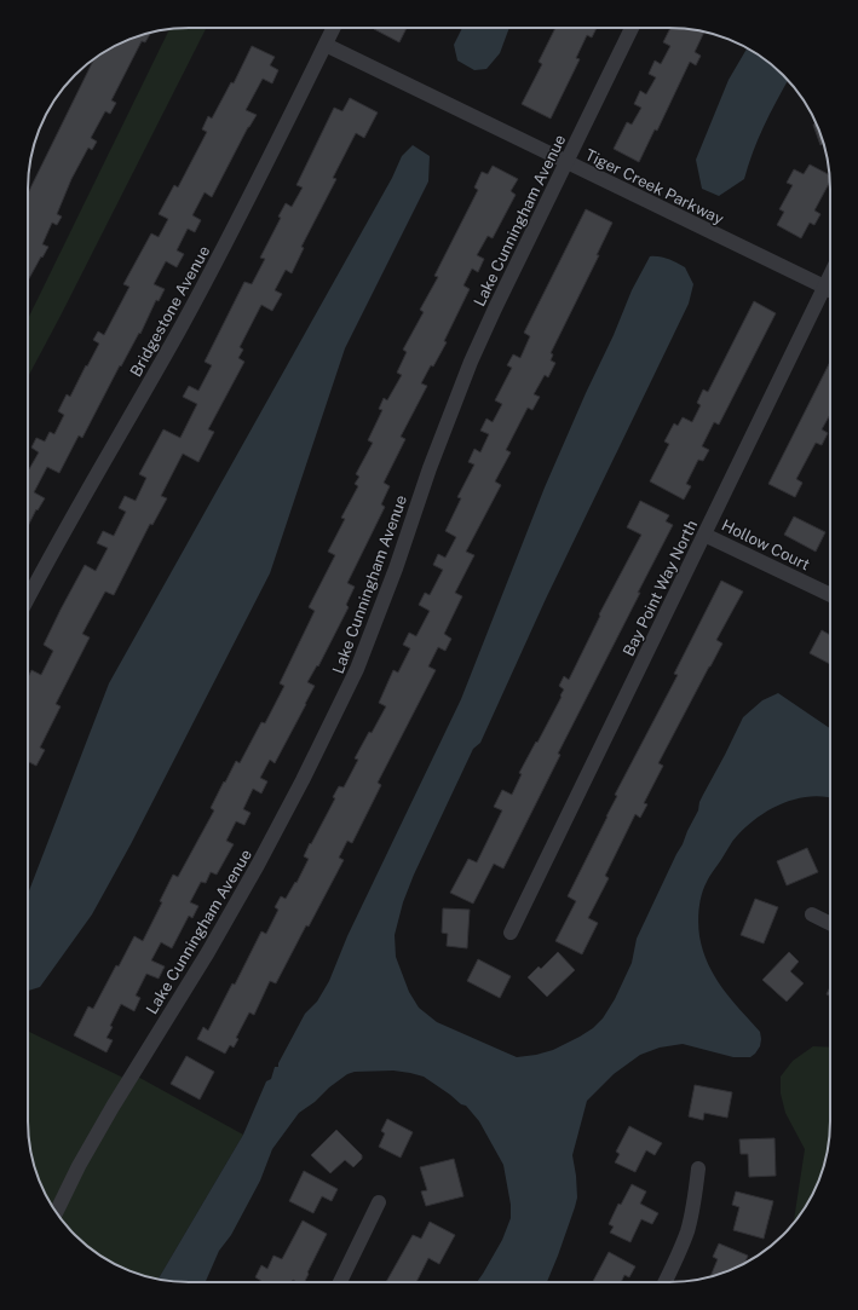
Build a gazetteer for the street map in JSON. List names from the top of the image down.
{
  "streets": {
    "street": [
      "Tiger Creek Parkway",
      "Lake Cunningham Avenue",
      "Bridgestone Avenue",
      "Hollow Court",
      "Bay Point Way North"
    ]
  },
  "crossings": [
    ["Tiger Creek Parkway", "Lake Cunningham Avenue"],
    ["Tiger Creek Parkway", "Bridgestone Avenue"],
    ["Tiger Creek Parkway", "Bay Point Way North"],
    ["Hollow Court", "Bay Point Way North"]
  ]
}
